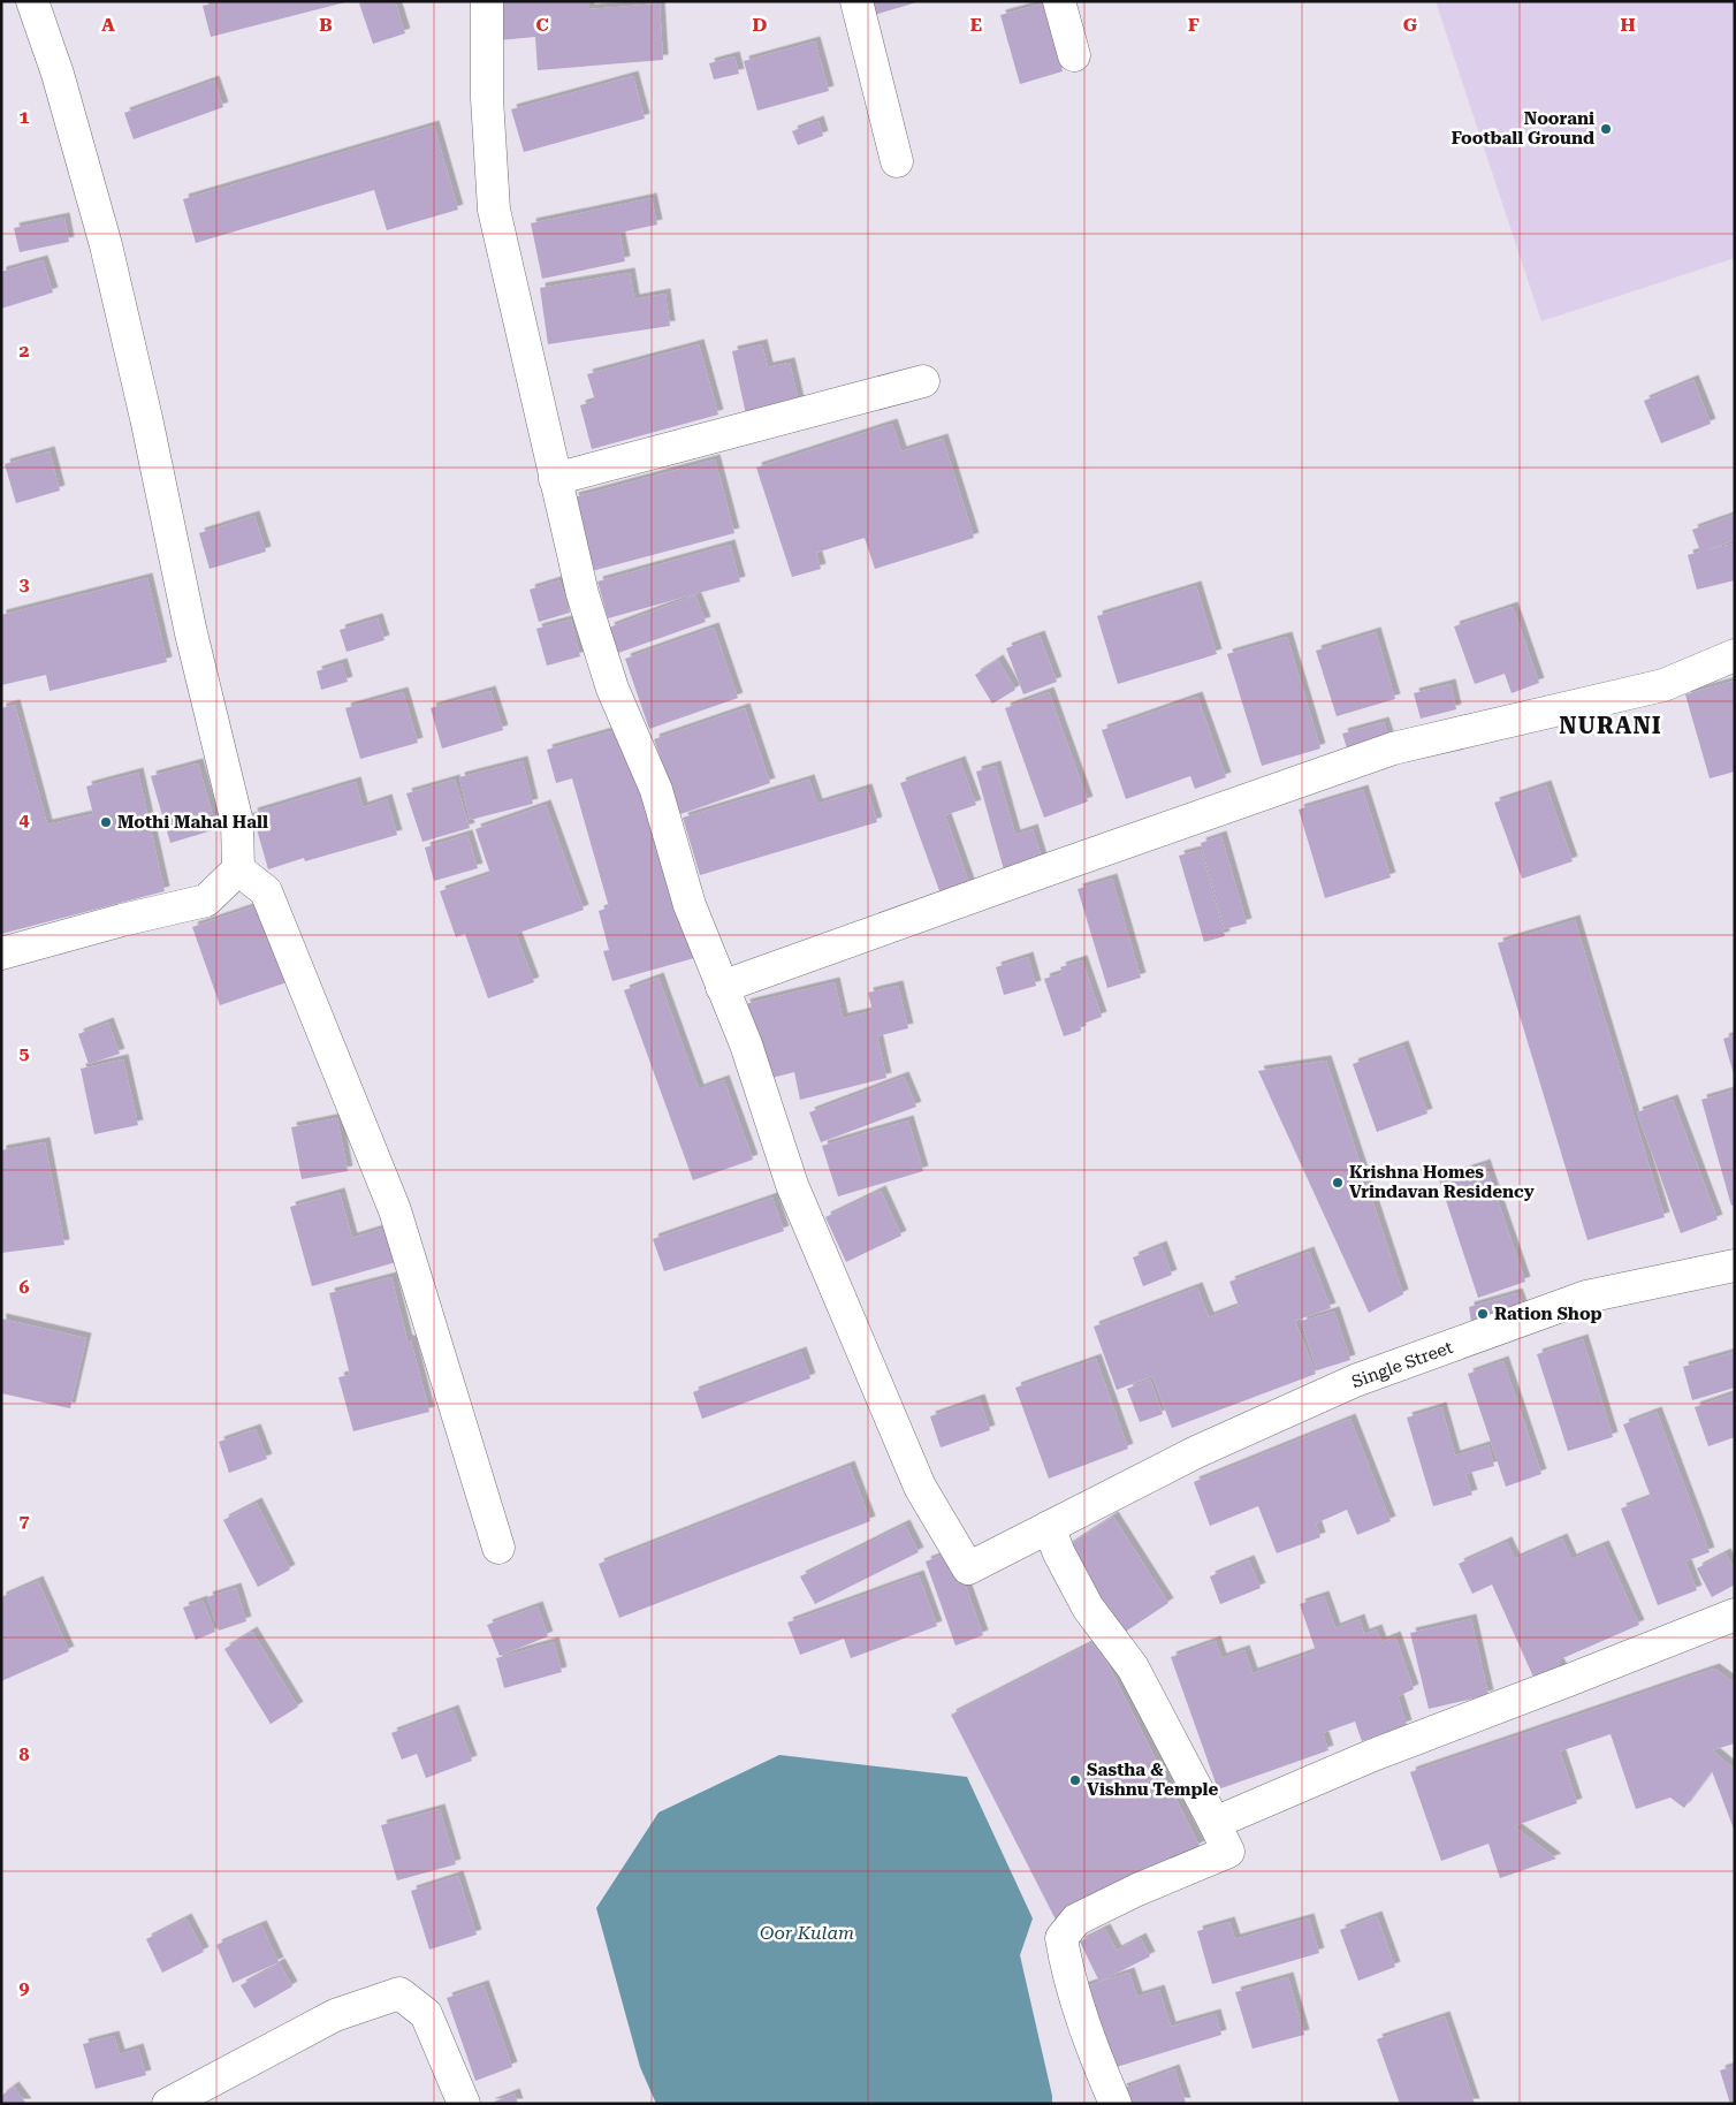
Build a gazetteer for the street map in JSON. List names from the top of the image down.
{
  "streets": {
    "street": ["Single Street"]
  },
  "districts": ["NURANI"],
  "water": ["Oor Kulam"],
  "places": [
    "Noorani Football Ground",
    "Mothi Mahal Hall",
    "Krishna Homes Vrindavan Residency",
    "Ration Shop",
    "Sastha & Vishnu Temple"
  ],
  "grid": {
    "columns": [
      "A",
      "B",
      "C",
      "D",
      "E",
      "F",
      "G",
      "H"
    ],
    "rows": [
      "1",
      "2",
      "3",
      "4",
      "5",
      "6",
      "7",
      "8",
      "9"
    ]
  }
}
